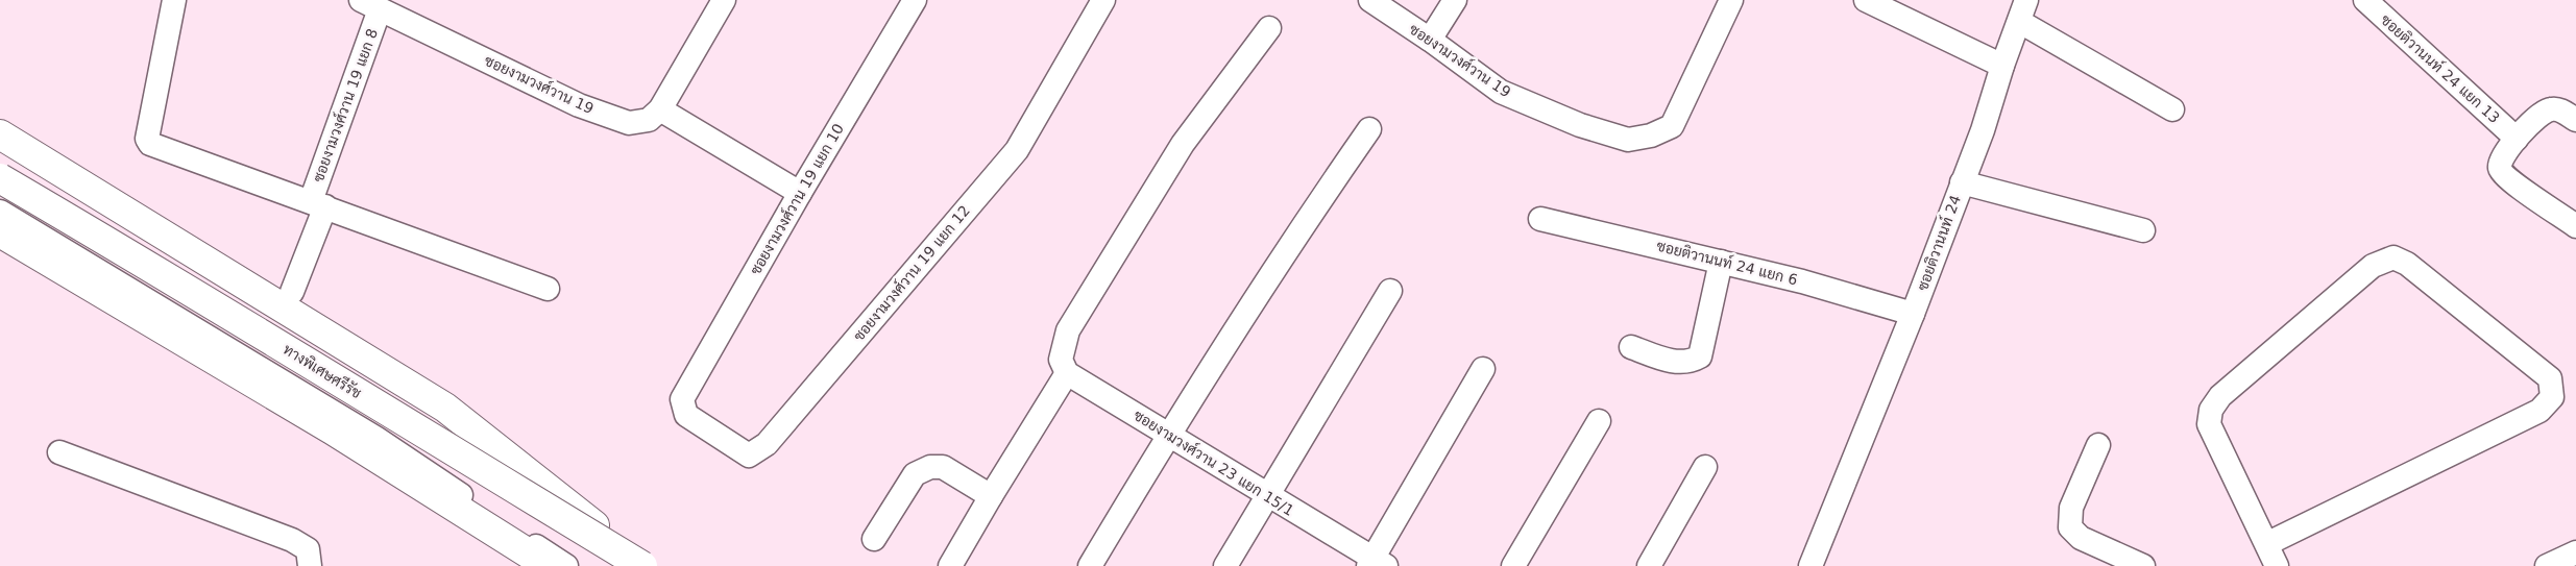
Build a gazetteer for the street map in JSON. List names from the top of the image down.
{
  "streets": {
    "highway": ["ทางพิเศษศรีรัช"],
    "street": [
      "ซอยงามวงศ์วาน 19",
      "ซอยติวานนท์ 24 แยก 13",
      "ซอยงามวงศ์วาน 19 แยก 8",
      "ซอยงามวงศ์วาน 19 แยก 10",
      "ซอยติวานนท์ 24",
      "ซอยติวานนท์ 24 แยก 6",
      "ซอยงามวงศ์วาน 19 แยก 12",
      "ซอยงามวงศ์วาน 23 แยก 15/1"
    ]
  },
  "crossings": [
    ["ซอยงามวงศ์วาน 19", "ซอยงามวงศ์วาน 19 แยก 8"],
    ["ซอยงามวงศ์วาน 19 แยก 10", "ซอยงามวงศ์วาน 19 แยก 12"],
    ["ซอยติวานนท์ 24", "ซอยติวานนท์ 24 แยก 6"]
  ]
}
